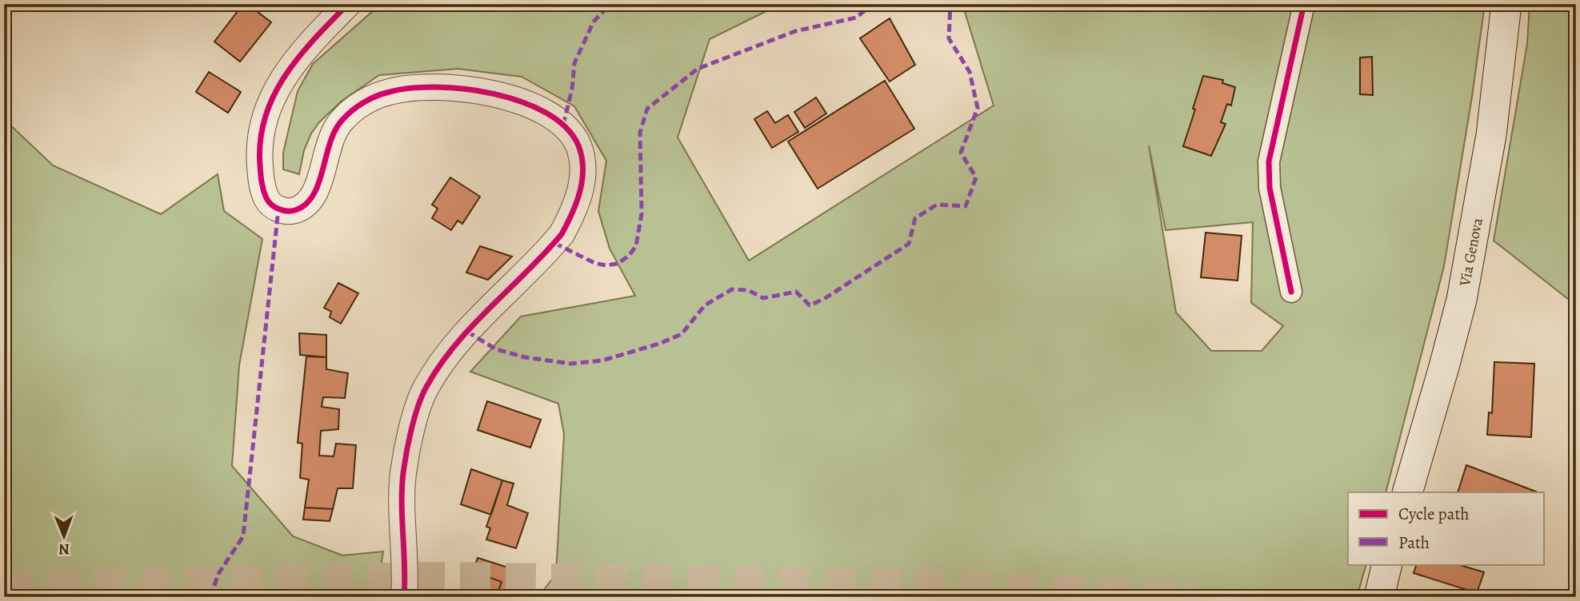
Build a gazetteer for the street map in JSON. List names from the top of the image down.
{
  "streets": {
    "main road": ["Via Genova"]
  },
  "legend": ["Cycle path", "Path"],
  "north": "bottom"
}
